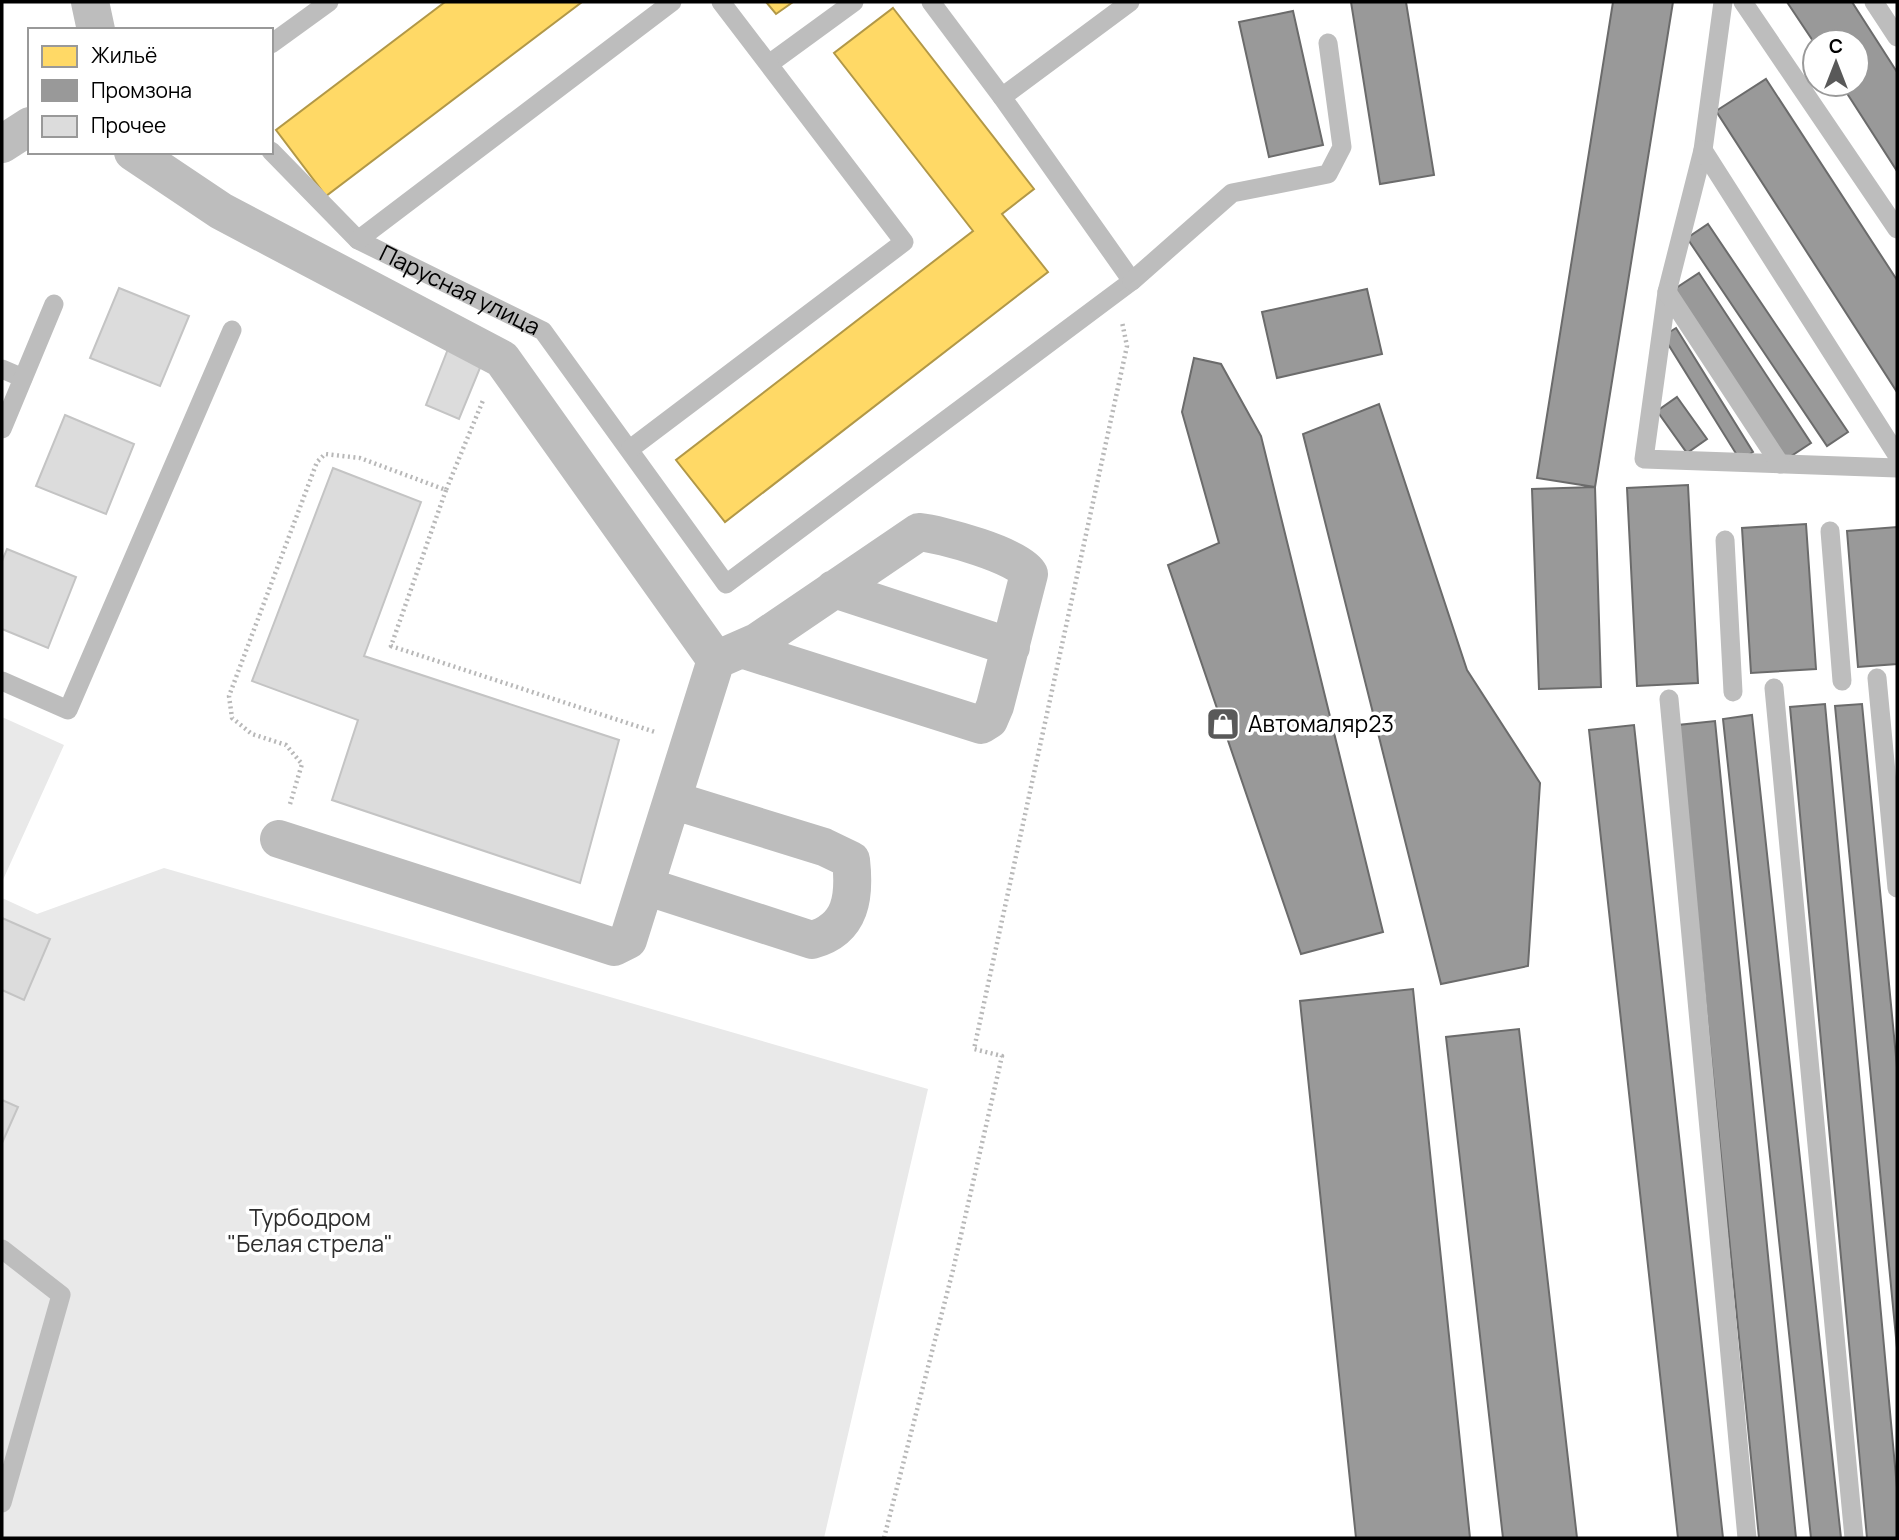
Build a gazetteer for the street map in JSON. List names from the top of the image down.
{
  "streets": {
    "lane": ["Парусная улица"]
  },
  "parks": ["Турбодром \"Белая стрела\""],
  "places": {
    "shop": ["Автомаляр23"]
  },
  "legend": ["Жильё", "Промзона", "Прочее"],
  "north": "top"
}
